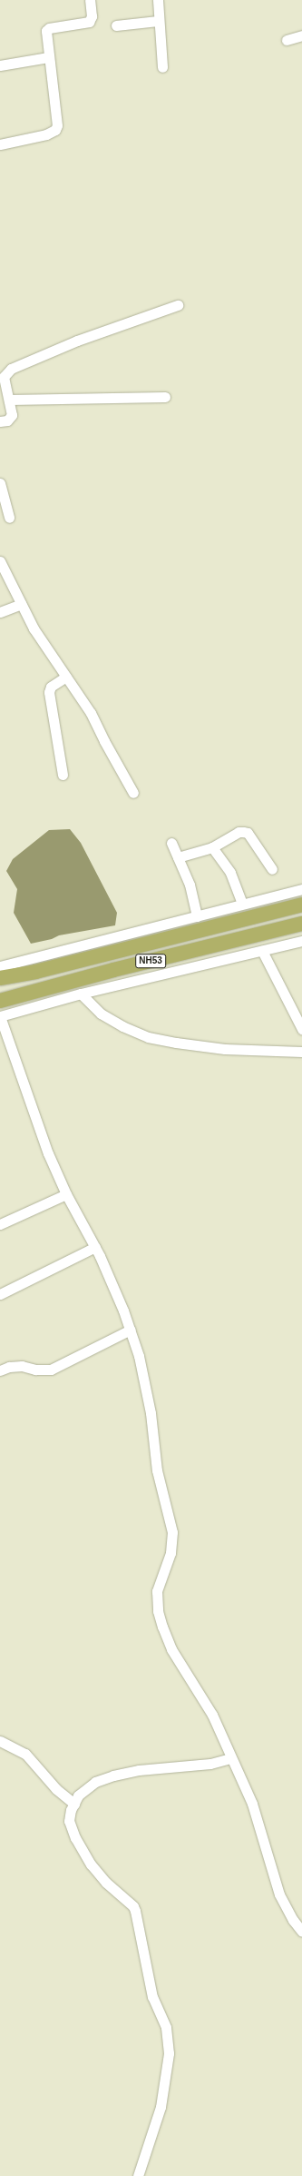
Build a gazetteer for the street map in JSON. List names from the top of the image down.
{
  "streets": {
    "highway": ["NH53"]
  }
}
